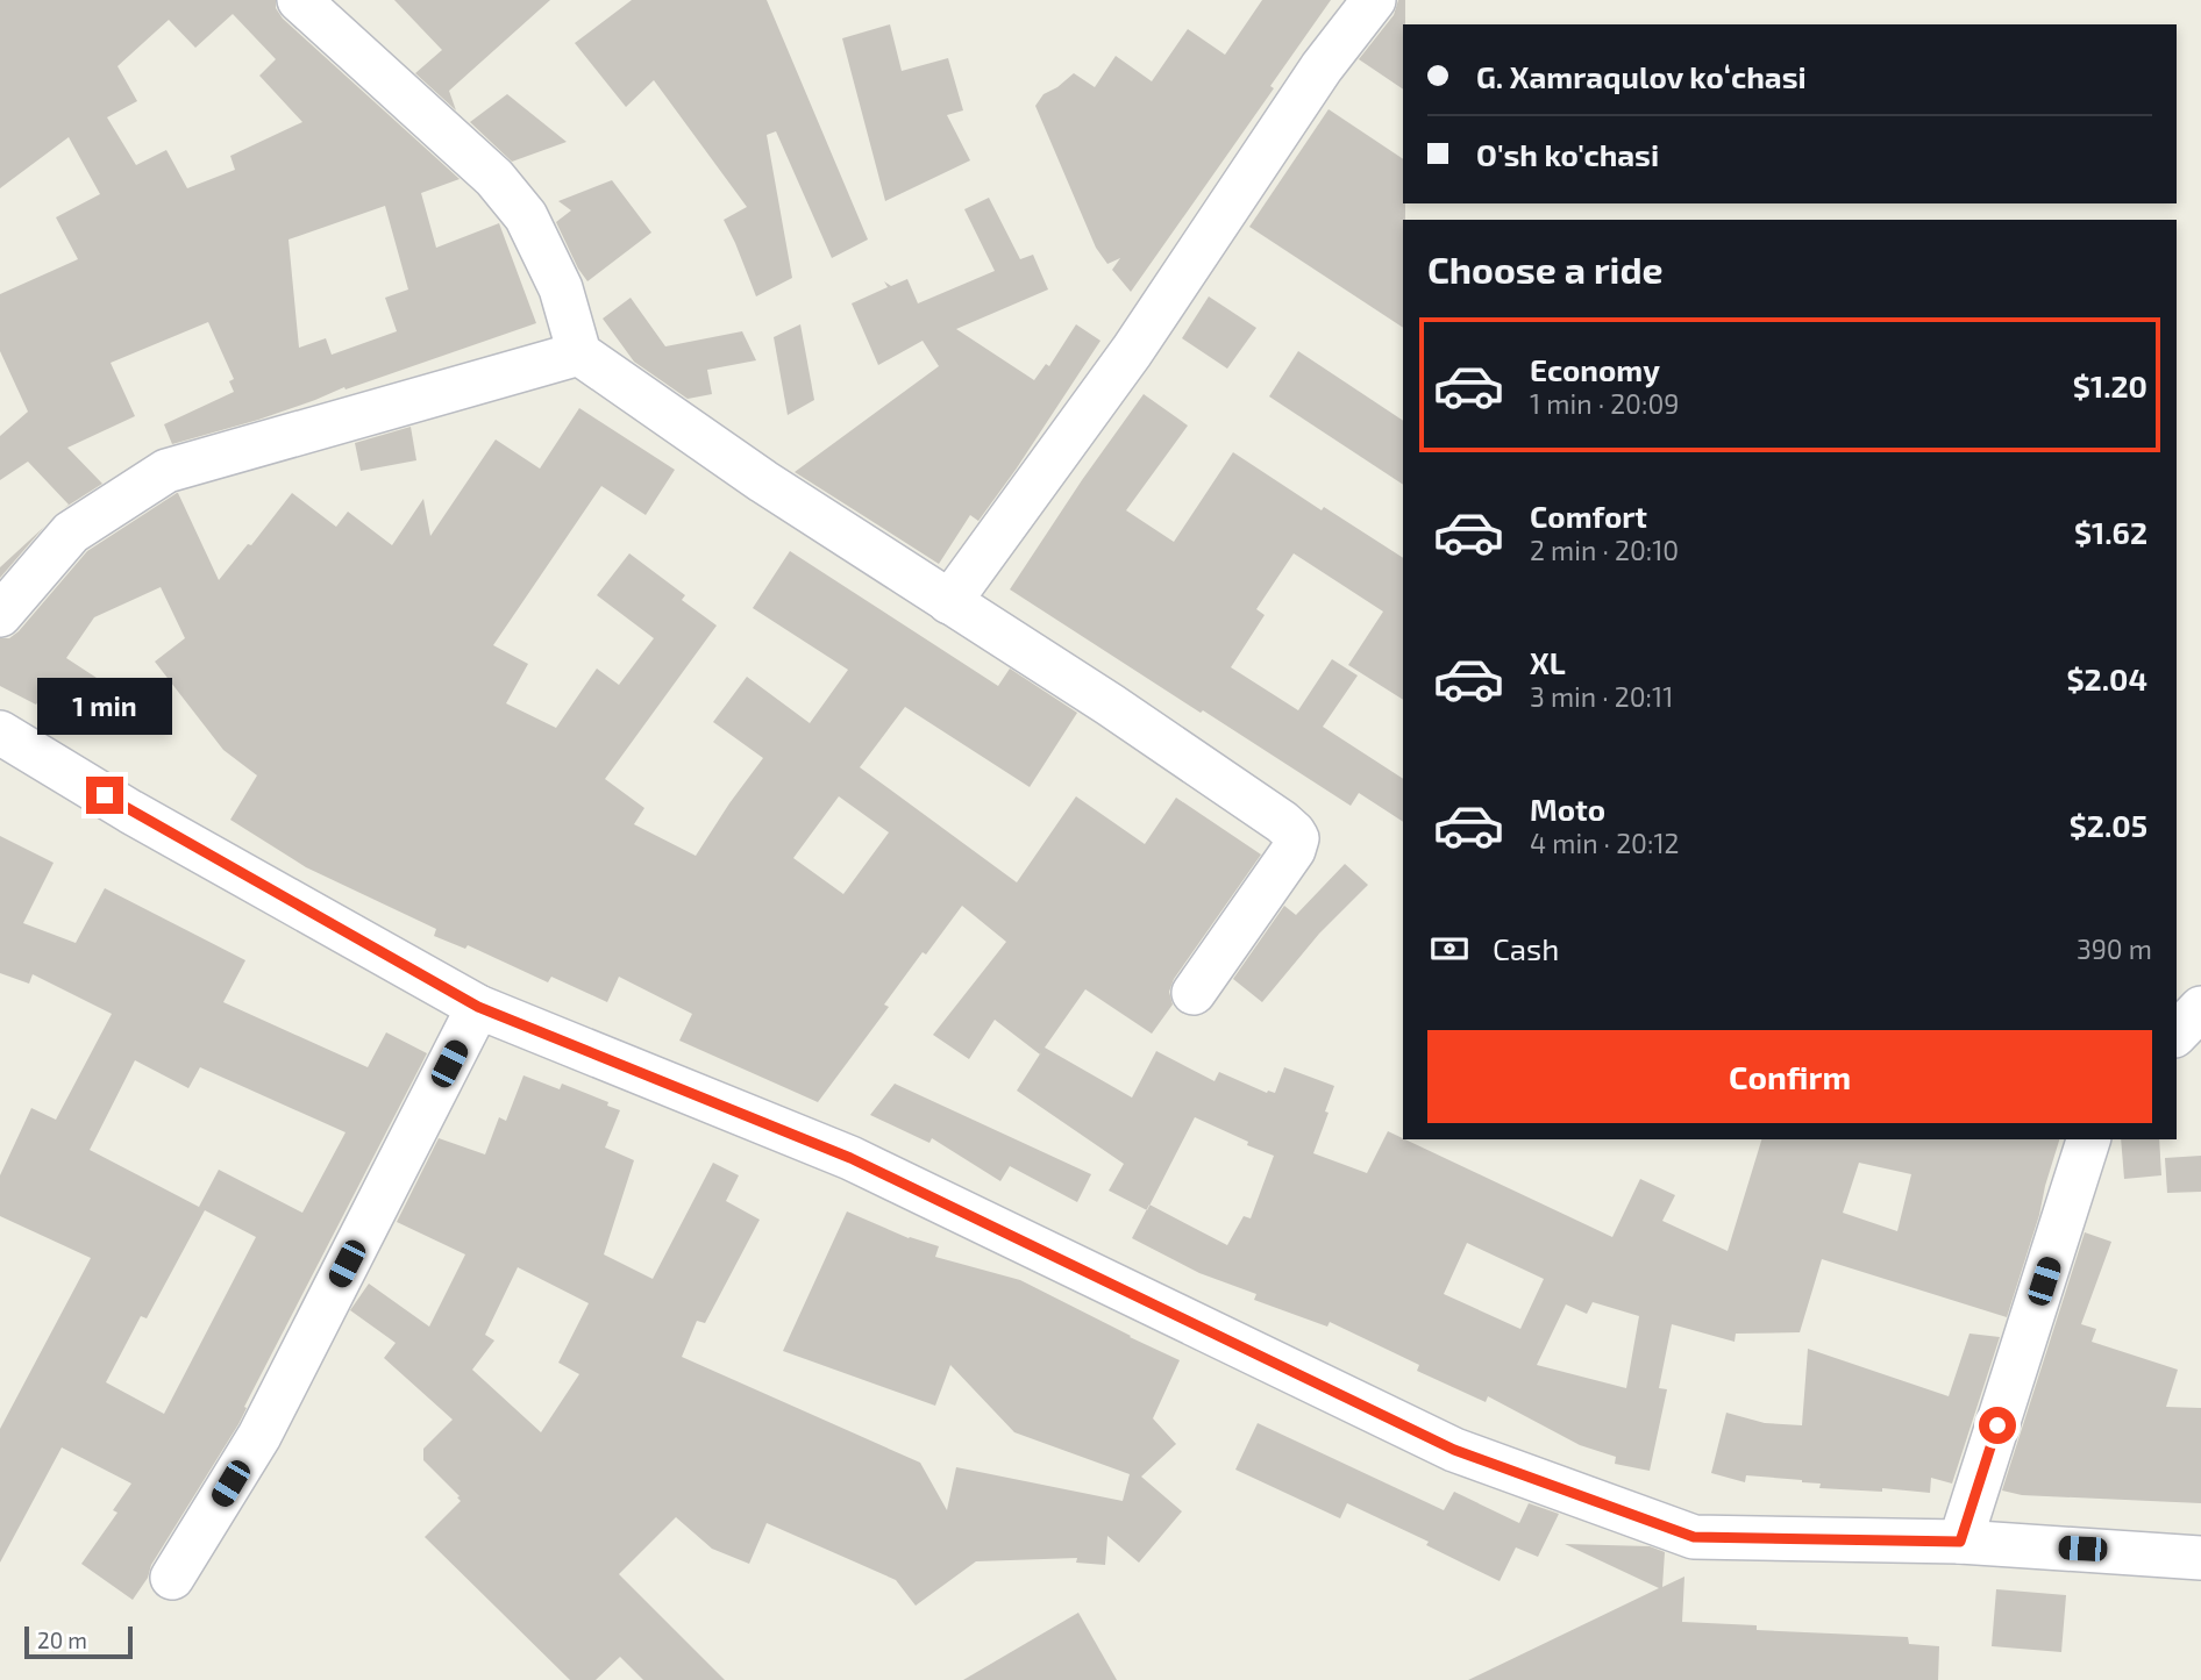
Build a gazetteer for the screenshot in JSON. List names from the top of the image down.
{
  "scale_bar": "20 m",
  "page": {
    "banner": ["G. Xamraqulov koʻchasi", "O'sh ko'chasi"],
    "heading": "Choose a ride",
    "list": [
      {
        "name": "Economy",
        "note": "1 min · 20:09",
        "value": "$1.20"
      },
      {
        "name": "Comfort",
        "note": "2 min · 20:10",
        "value": "$1.62"
      },
      {
        "name": "XL",
        "note": "3 min · 20:11",
        "value": "$2.04"
      },
      {
        "name": "Moto",
        "note": "4 min · 20:12",
        "value": "$2.05"
      }
    ],
    "bubble": "1 min",
    "pay": ["Cash", "390 m"],
    "buttons": "Confirm",
    "scale": "20 m"
  }
}
